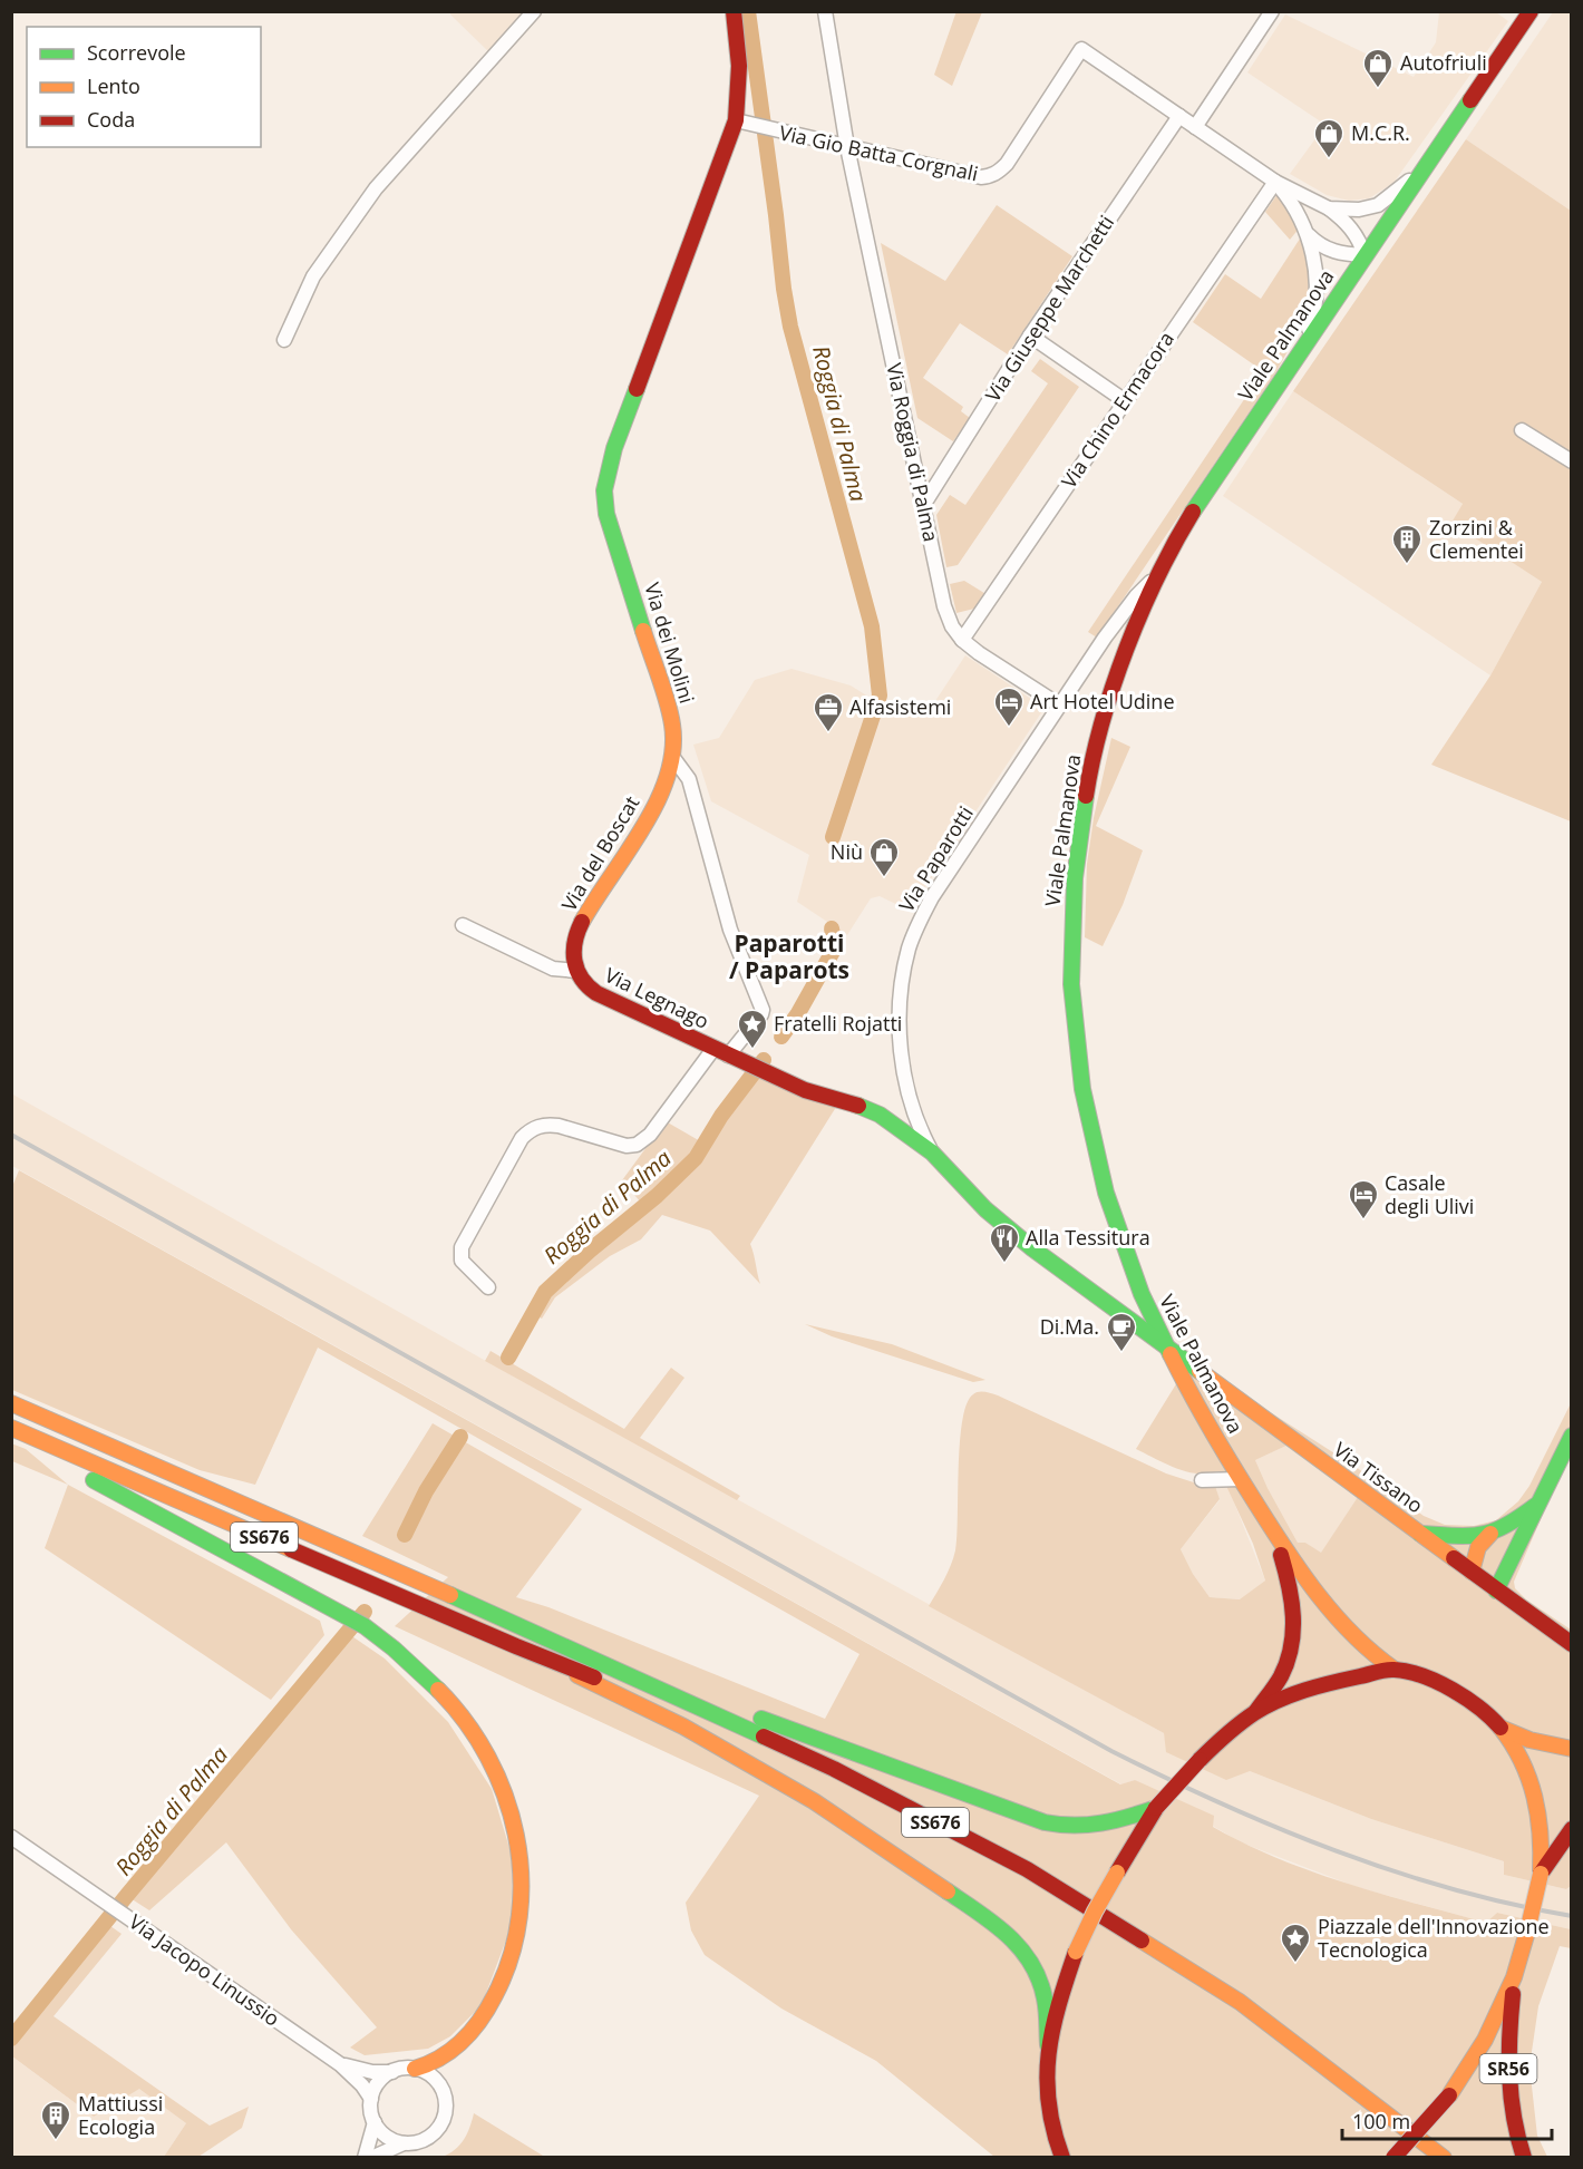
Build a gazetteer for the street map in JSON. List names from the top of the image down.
{
  "streets": {
    "main road": [
      "Viale Palmanova",
      "Via dei Molini",
      "Via del Boscat",
      "Via Paparotti",
      "Via Legnago",
      "Via Tissano",
      "SS676",
      "SR56"
    ],
    "street": [
      "Via Gio Batta Corgnali",
      "Via Giuseppe Marchetti",
      "Via Chino Ermacora",
      "Via Roggia di Palma",
      "Via Jacopo Linussio"
    ]
  },
  "crossings": [
    ["Via Gio Batta Corgnali", "Via Giuseppe Marchetti"],
    ["Via Gio Batta Corgnali", "Viale Palmanova"],
    ["Via Gio Batta Corgnali", "Via Chino Ermacora"],
    ["Via Gio Batta Corgnali", "Via Roggia di Palma"],
    ["Via Gio Batta Corgnali", "Via dei Molini"],
    ["Via Giuseppe Marchetti", "Via Roggia di Palma"],
    ["Viale Palmanova", "Via Paparotti"],
    ["Viale Palmanova", "Via Tissano"],
    ["Via Chino Ermacora", "Via Roggia di Palma"],
    ["Via Roggia di Palma", "Via Paparotti"],
    ["Via dei Molini", "Via del Boscat"],
    ["Via del Boscat", "Via Legnago"],
    ["Via Paparotti", "Via Tissano"]
  ],
  "districts": ["Paparotti / Paparots"],
  "water": ["Roggia di Palma"],
  "places": {
    "shop": ["Autofriuli", "M.C.R.", "Niù"],
    "building": ["Zorzini & Clementei", "Mattiussi Ecologia"],
    "hotel": ["Art Hotel Udine", "Casale degli Ulivi"],
    "office": ["Alfasistemi"],
    "place": ["Fratelli Rojatti", "Piazzale dell'Innovazione Tecnologica"],
    "restaurant": ["Alla Tessitura"],
    "cafe": ["Di.Ma."]
  },
  "legend": ["Scorrevole", "Lento", "Coda"],
  "scale_bar": "100 m"
}
